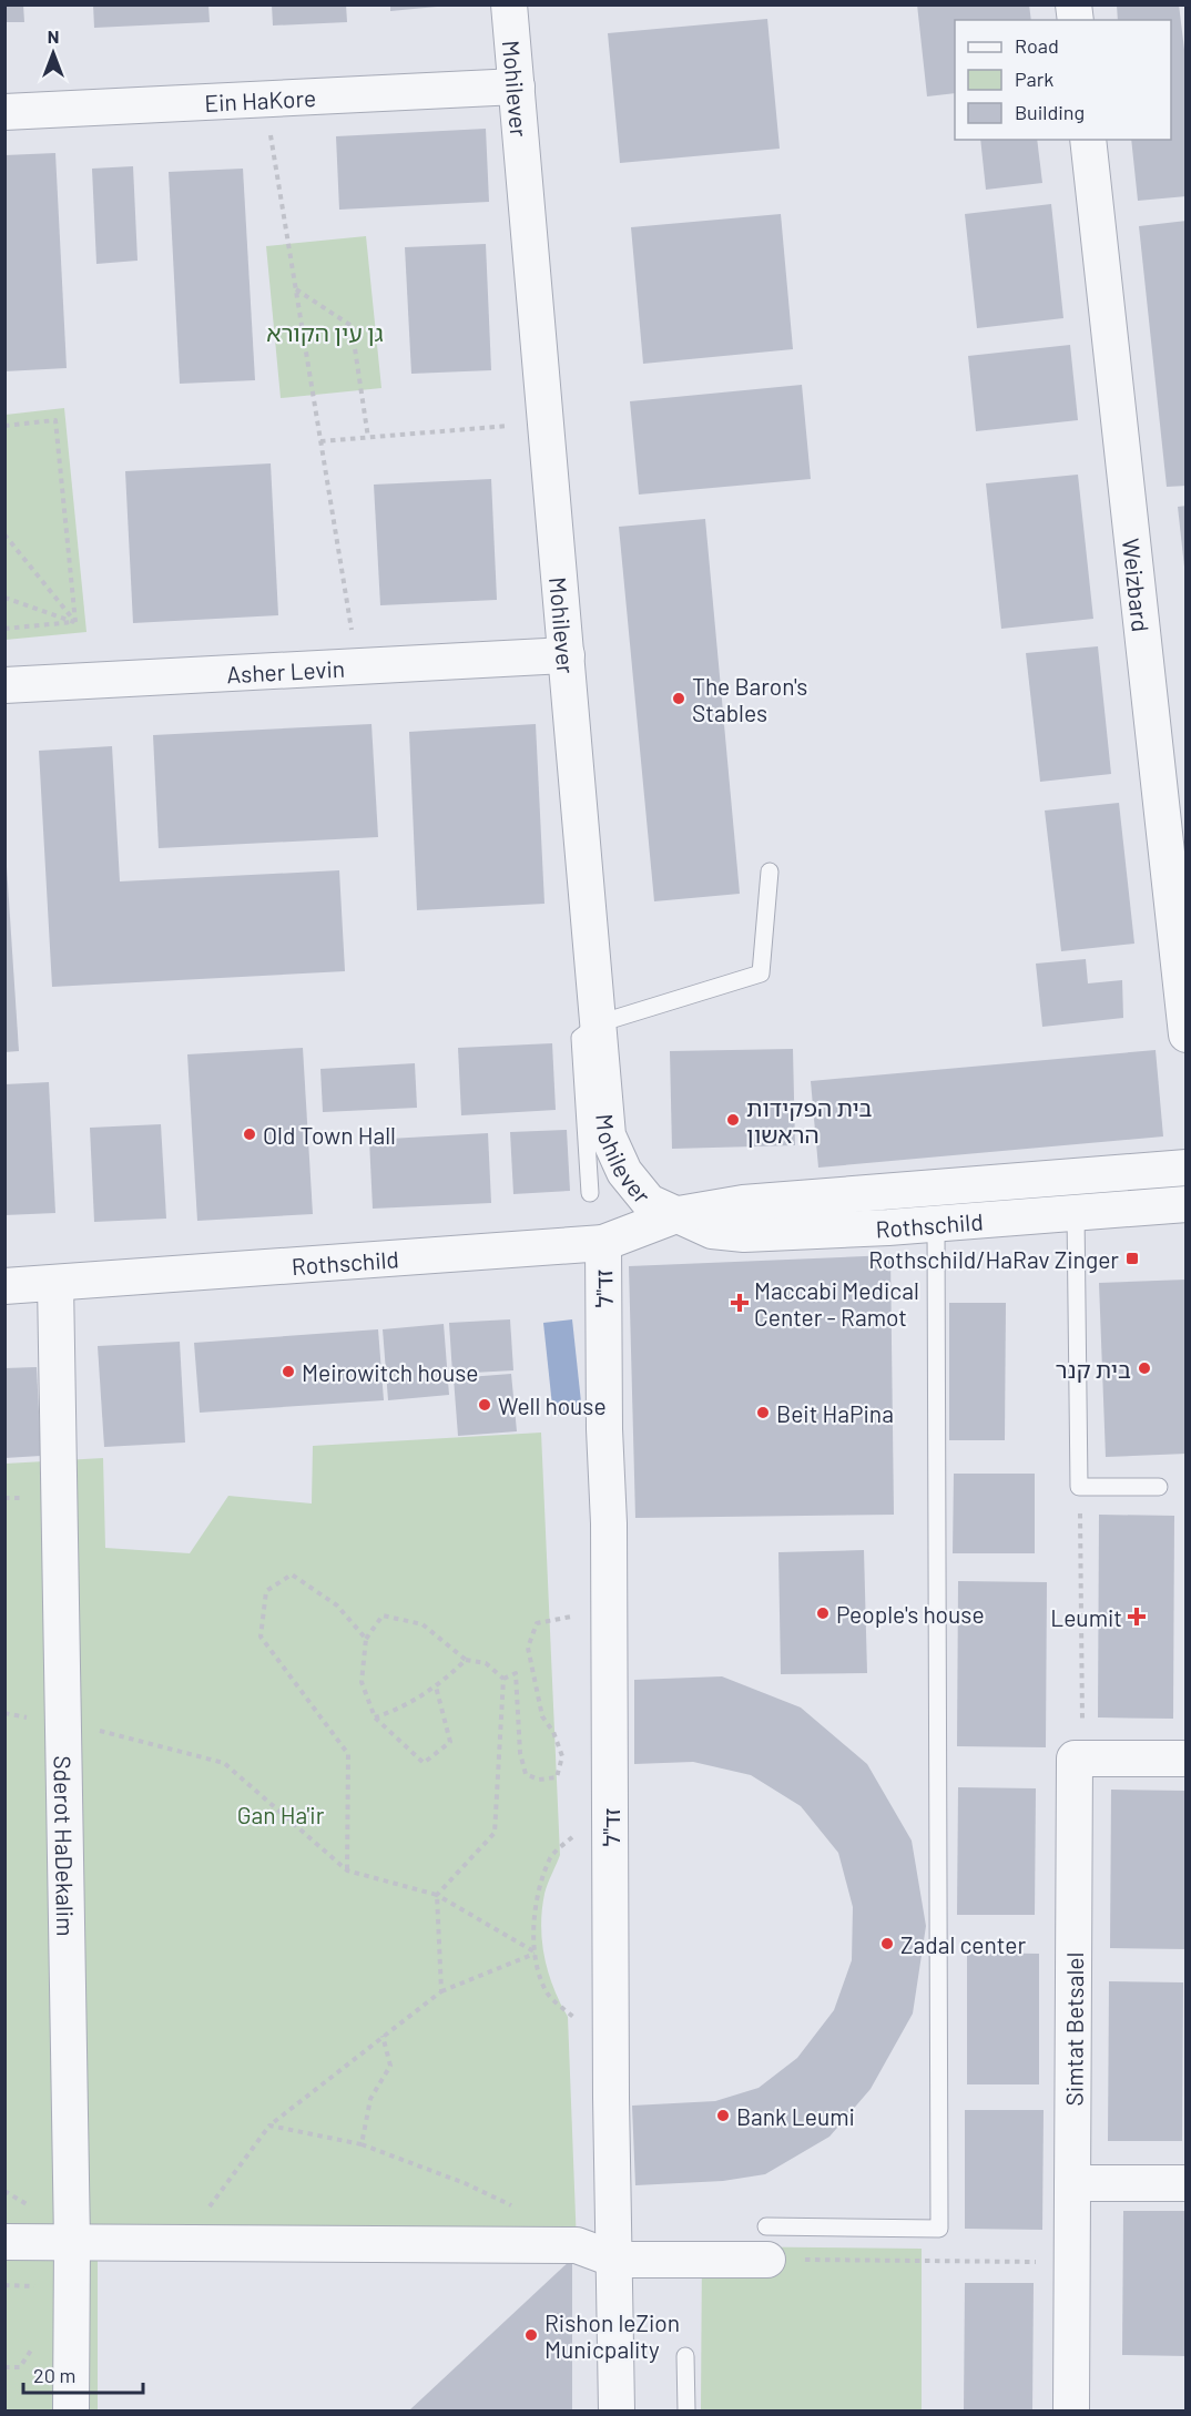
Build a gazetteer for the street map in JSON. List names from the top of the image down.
{
  "streets": {
    "street": [
      "Mohilever",
      "Ein HaKore",
      "Weizbard",
      "Asher Levin",
      "Rothschild",
      "זד\"ל",
      "Sderot HaDekalim",
      "Simtat Betsalel"
    ]
  },
  "crossings": [
    ["Mohilever", "Ein HaKore"],
    ["Mohilever", "Asher Levin"],
    ["Mohilever", "Rothschild"],
    ["Rothschild", "זד\"ל"],
    ["Rothschild", "Sderot HaDekalim"]
  ],
  "parks": ["גן עין הקורא", "Gan Ha'ir"],
  "places": {
    "other": [
      "The Baron's Stables",
      "בית הפקידות הראשון",
      "Old Town Hall",
      "בית קנר",
      "Meirowitch house",
      "Well house",
      "Beit HaPina",
      "People's house",
      "Zadal center",
      "Bank Leumi",
      "Rishon leZion Municpality"
    ],
    "transit": ["Rothschild/HaRav Zinger"],
    "health": ["Maccabi Medical Center - Ramot", "Leumit"]
  },
  "legend": ["Road", "Park", "Building"],
  "scale_bar": "20 m",
  "north": "top"
}
